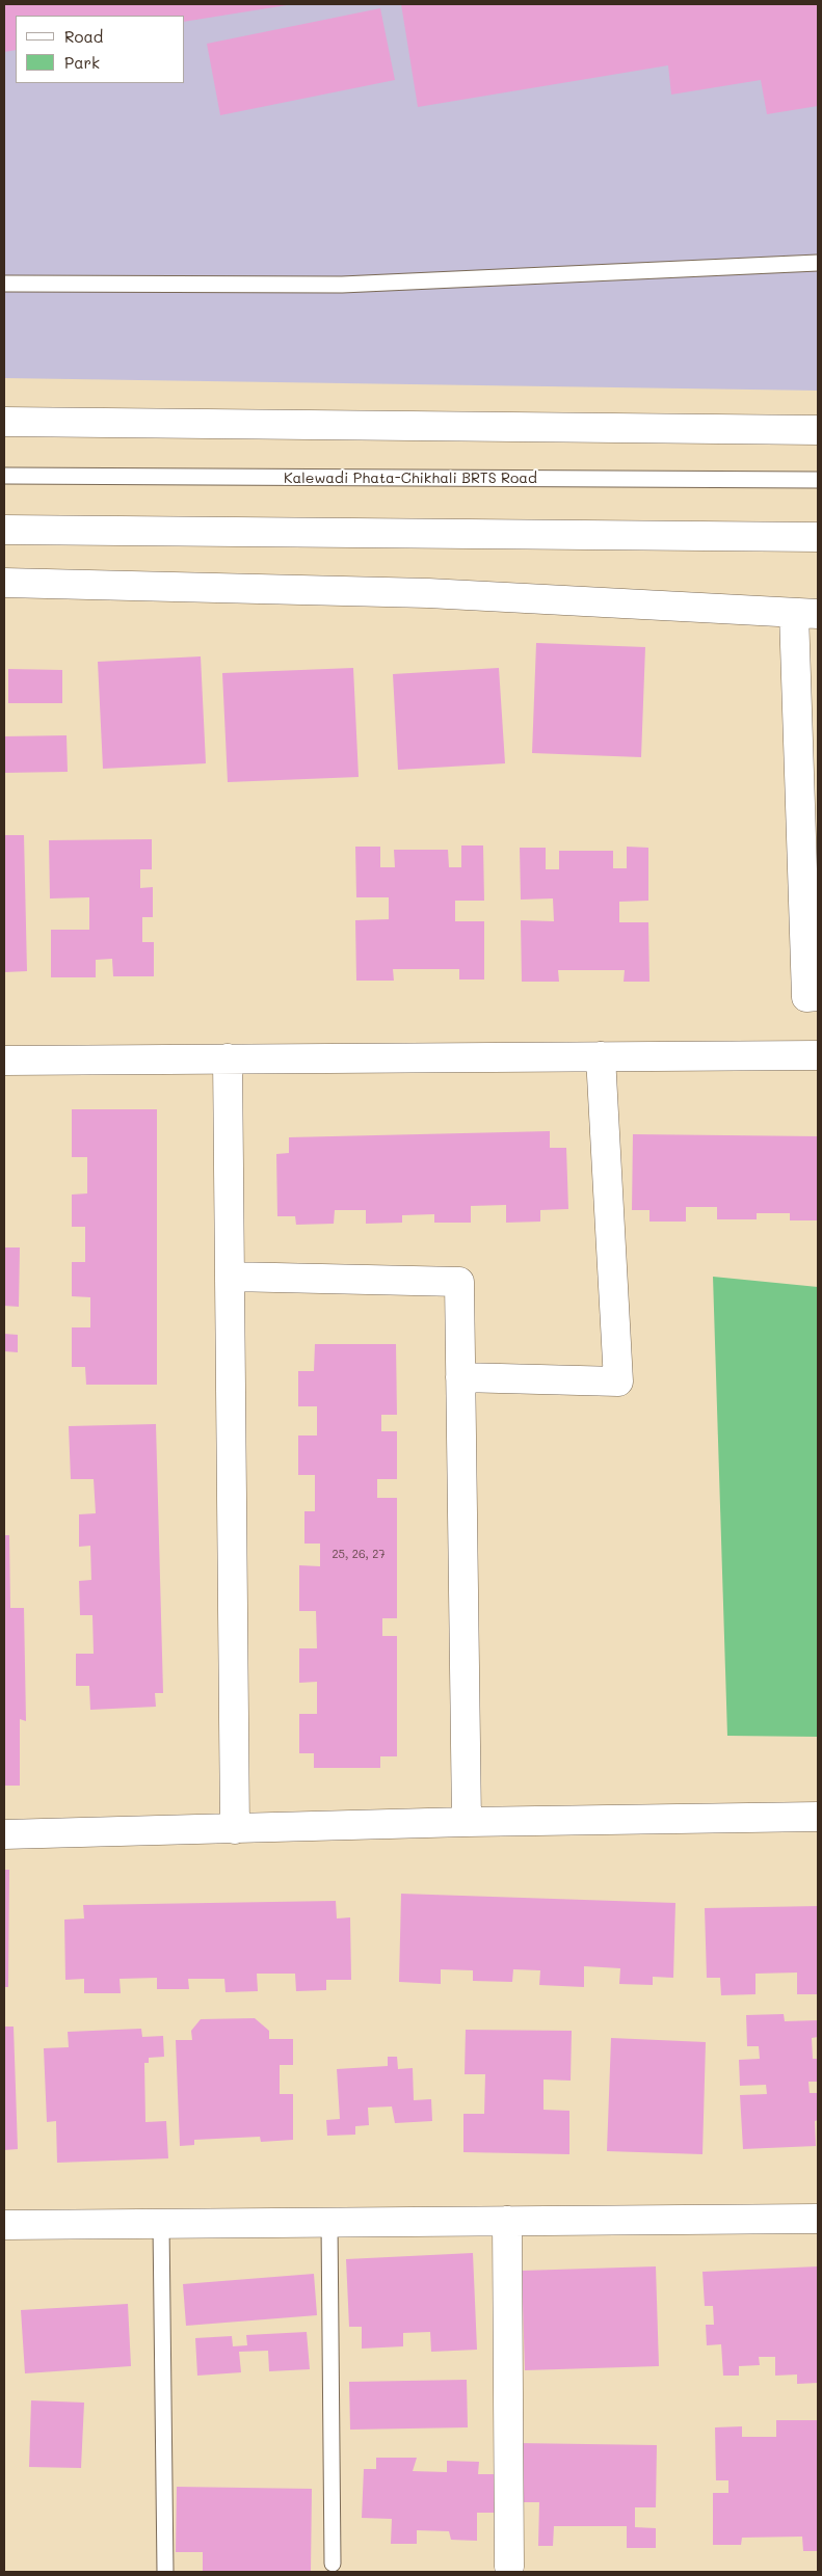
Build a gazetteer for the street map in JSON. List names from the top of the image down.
{
  "streets": {
    "lane": ["Kalewadi Phata-Chikhali BRTS Road"]
  },
  "house_numbers": ["25, 26, 27"],
  "legend": ["Road", "Park"]
}
